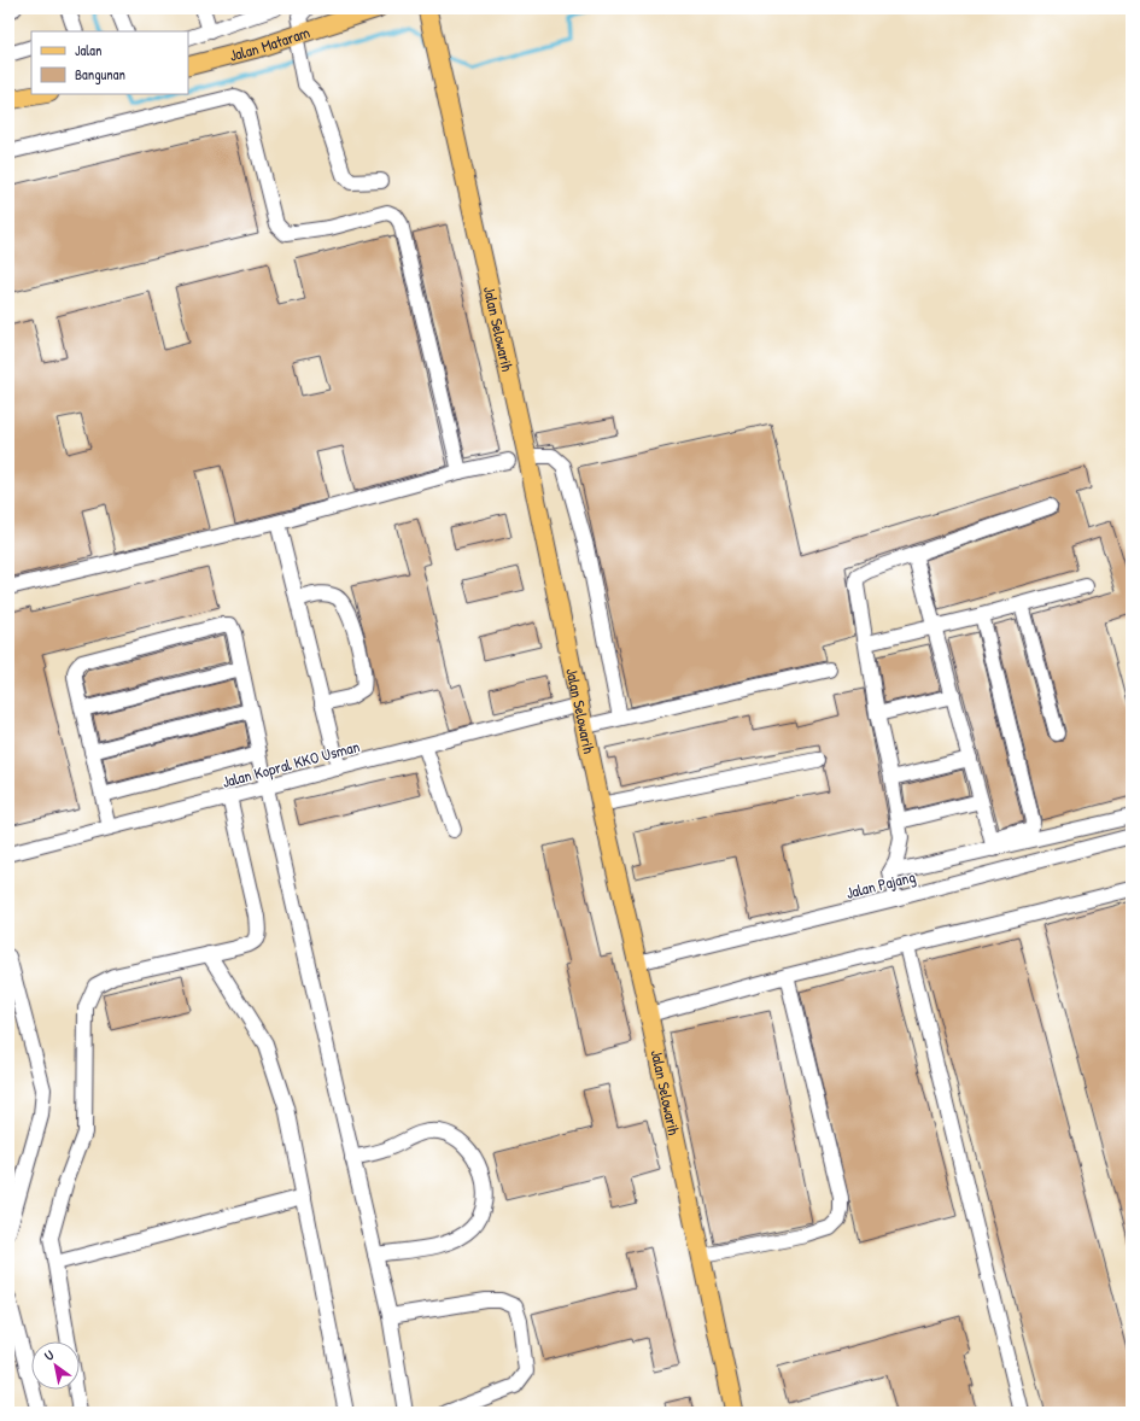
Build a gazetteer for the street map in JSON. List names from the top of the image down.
{
  "streets": {
    "main road": ["Jalan Mataram", "Jalan Selowarih"],
    "street": ["Jalan Kopral KKO Usman", "Jalan Pajang"]
  },
  "crossings": [
    ["Jalan Selowarih", "Jalan Kopral KKO Usman"],
    ["Jalan Selowarih", "Jalan Pajang"]
  ],
  "legend": ["Jalan", "Bangunan"],
  "north": "top left"
}
